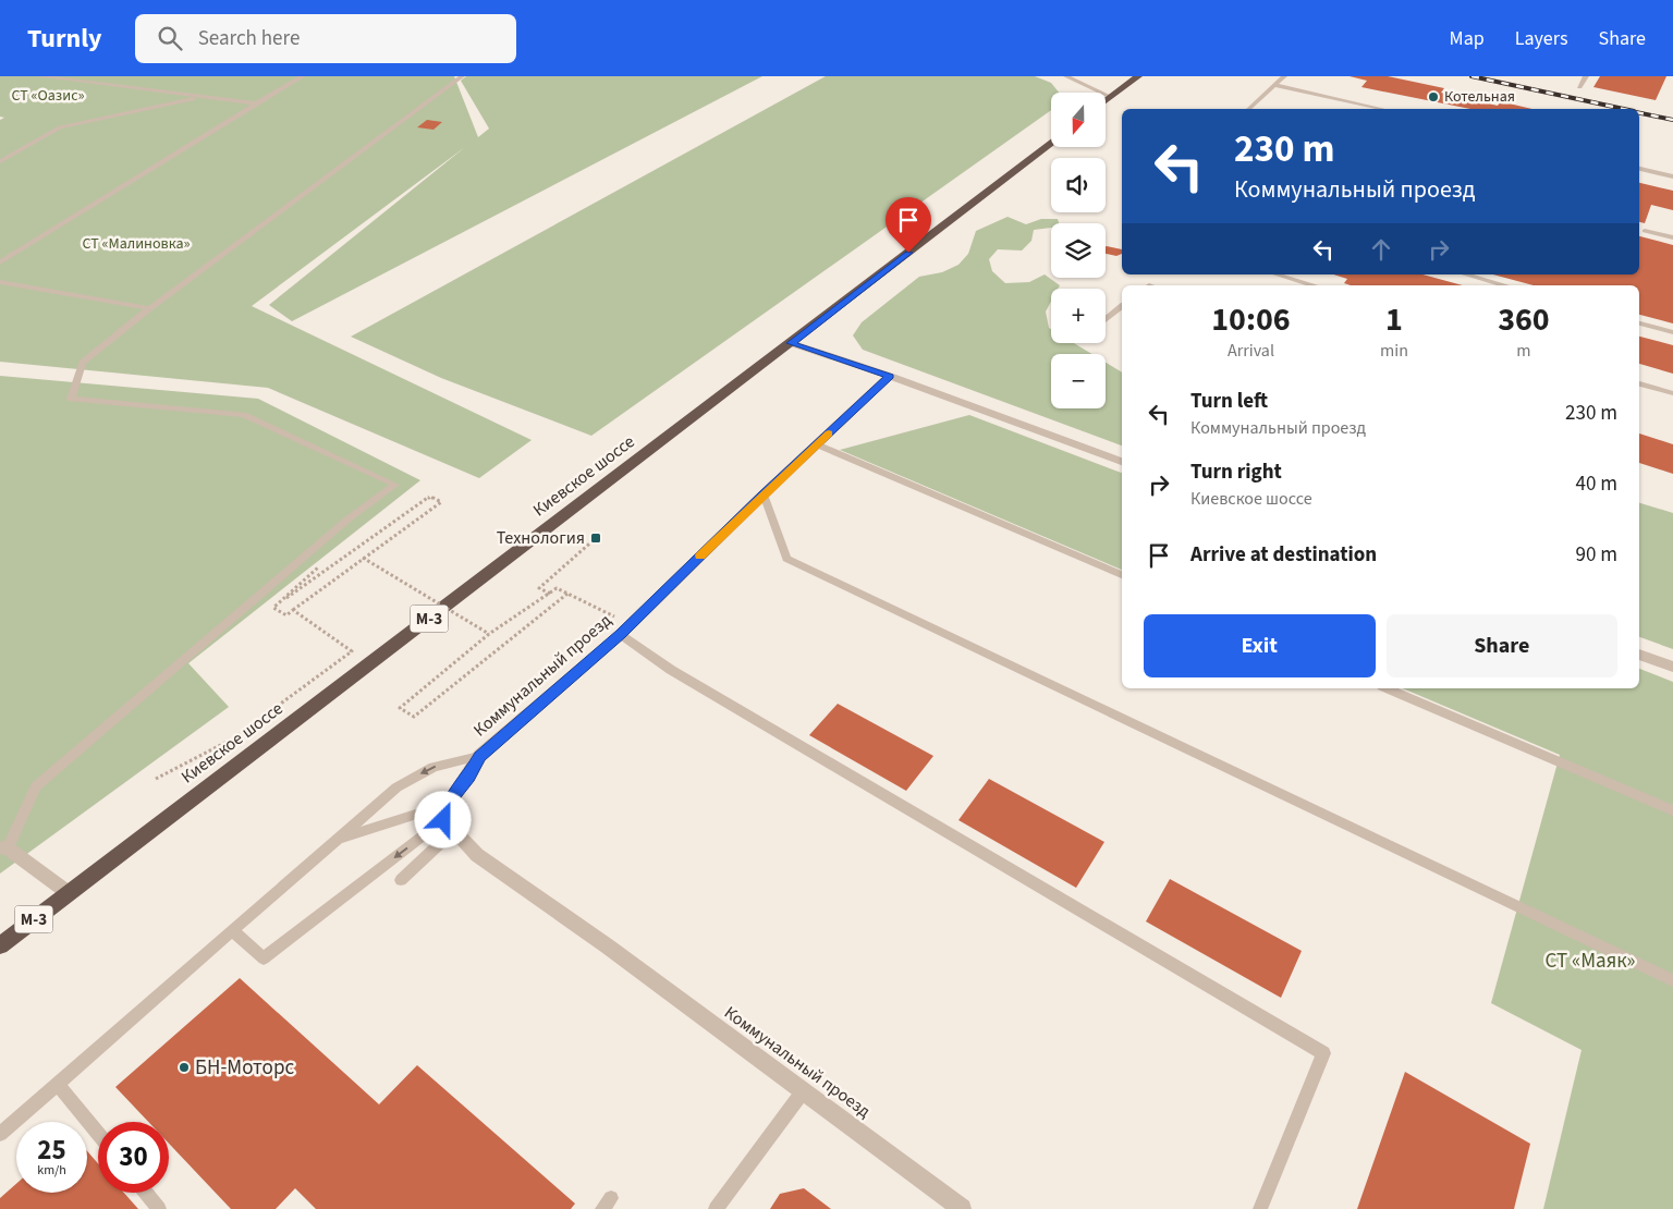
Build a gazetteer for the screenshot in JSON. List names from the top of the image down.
{
  "streets": {
    "highway": ["Киевское шоссе", "М-3"],
    "street": ["Коммунальный проезд"]
  },
  "parks": ["СТ «Оазис»", "СТ «Малиновка»", "СТ «Маяк»"],
  "places": {
    "other": ["Котельная", "БН-Моторс"],
    "transit": ["Технология"]
  },
  "north": "bottom",
  "page": {
    "header": "Turnly",
    "search": "Search here",
    "nav": ["Map", "Layers", "Share"],
    "map_buttons": ["+", "−"],
    "turn": ["230 m", "Коммунальный проезд"],
    "eta": [
      "10:06",
      "Arrival",
      "1",
      "min",
      "360",
      "m"
    ],
    "list": [
      {
        "name": "Turn left",
        "note": "Коммунальный проезд",
        "value": "230 m"
      },
      {
        "name": "Turn right",
        "note": "Киевское шоссе",
        "value": "40 m"
      },
      {
        "name": "Arrive at destination",
        "value": "90 m"
      }
    ],
    "buttons": ["Exit", "Share"],
    "speed": "25 km/h",
    "limit": "30"
  }
}
